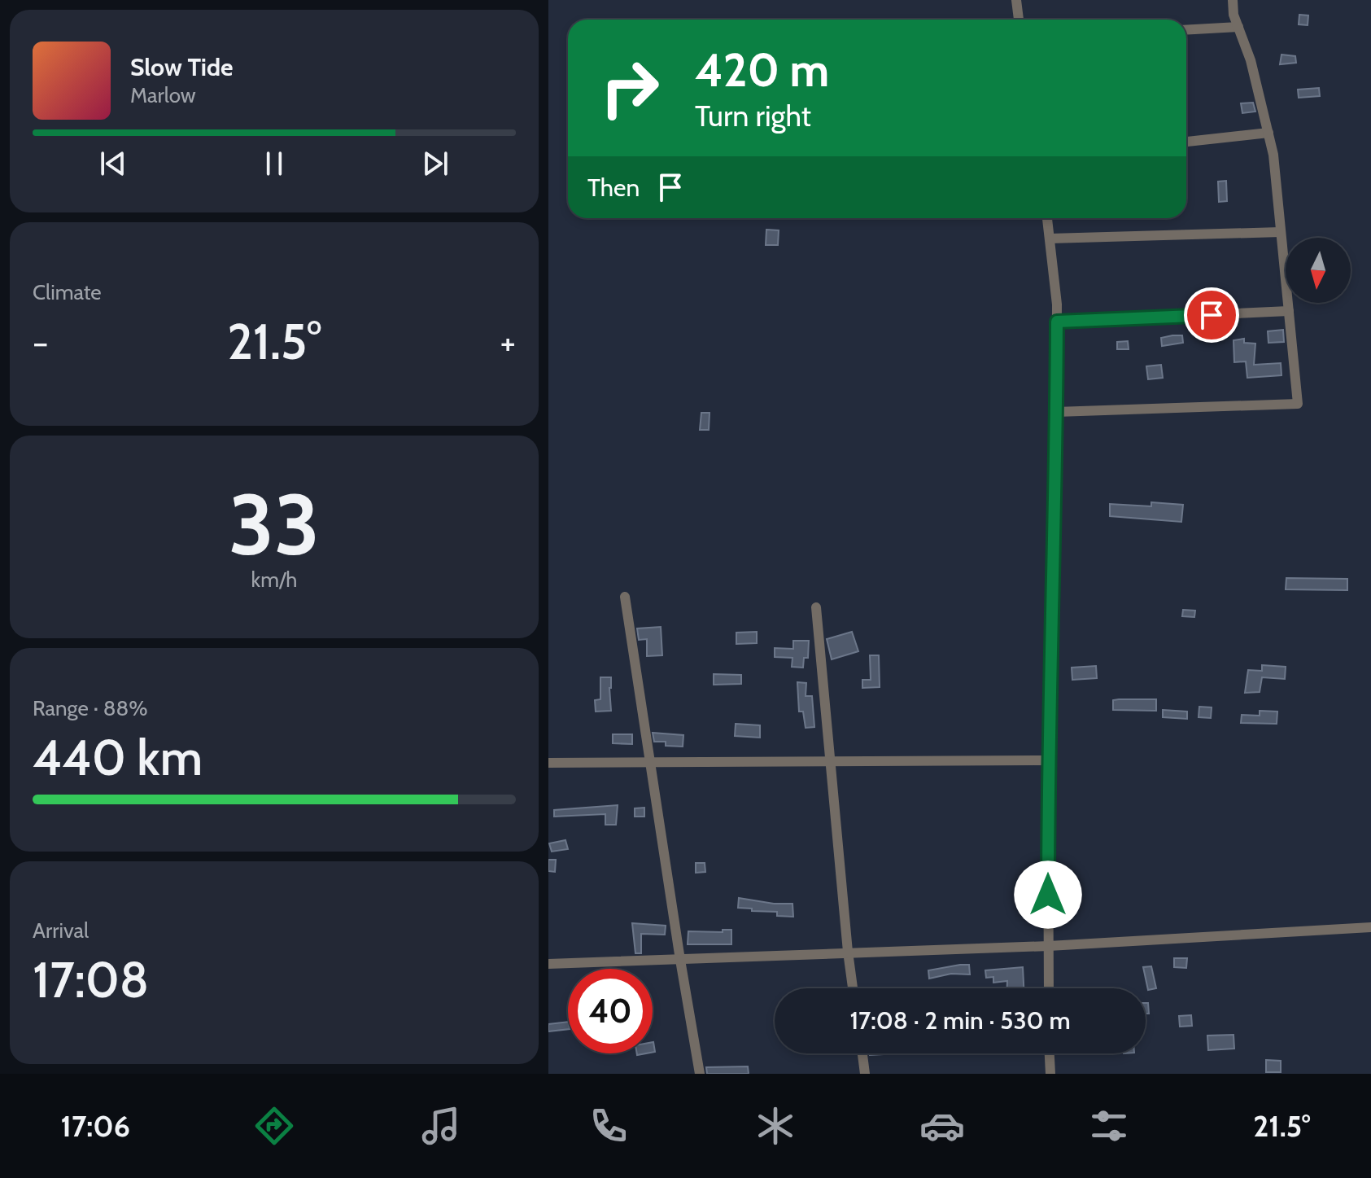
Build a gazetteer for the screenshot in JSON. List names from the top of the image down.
{
  "north": "bottom",
  "page": {
    "turn": ["420 m", "Turn right"],
    "song": ["Slow Tide", "Marlow"],
    "then": "Then",
    "tile": [
      "Climate",
      ["33", "km/h"],
      ["Range · 88%", "440 km"],
      ["Arrival", "17:08"]
    ],
    "heat": ["−", "21.5°", "+"],
    "limit": "40",
    "trip": "17:08 · 2 min · 530 m",
    "tabs": ["17:06", "21.5°"]
  }
}
